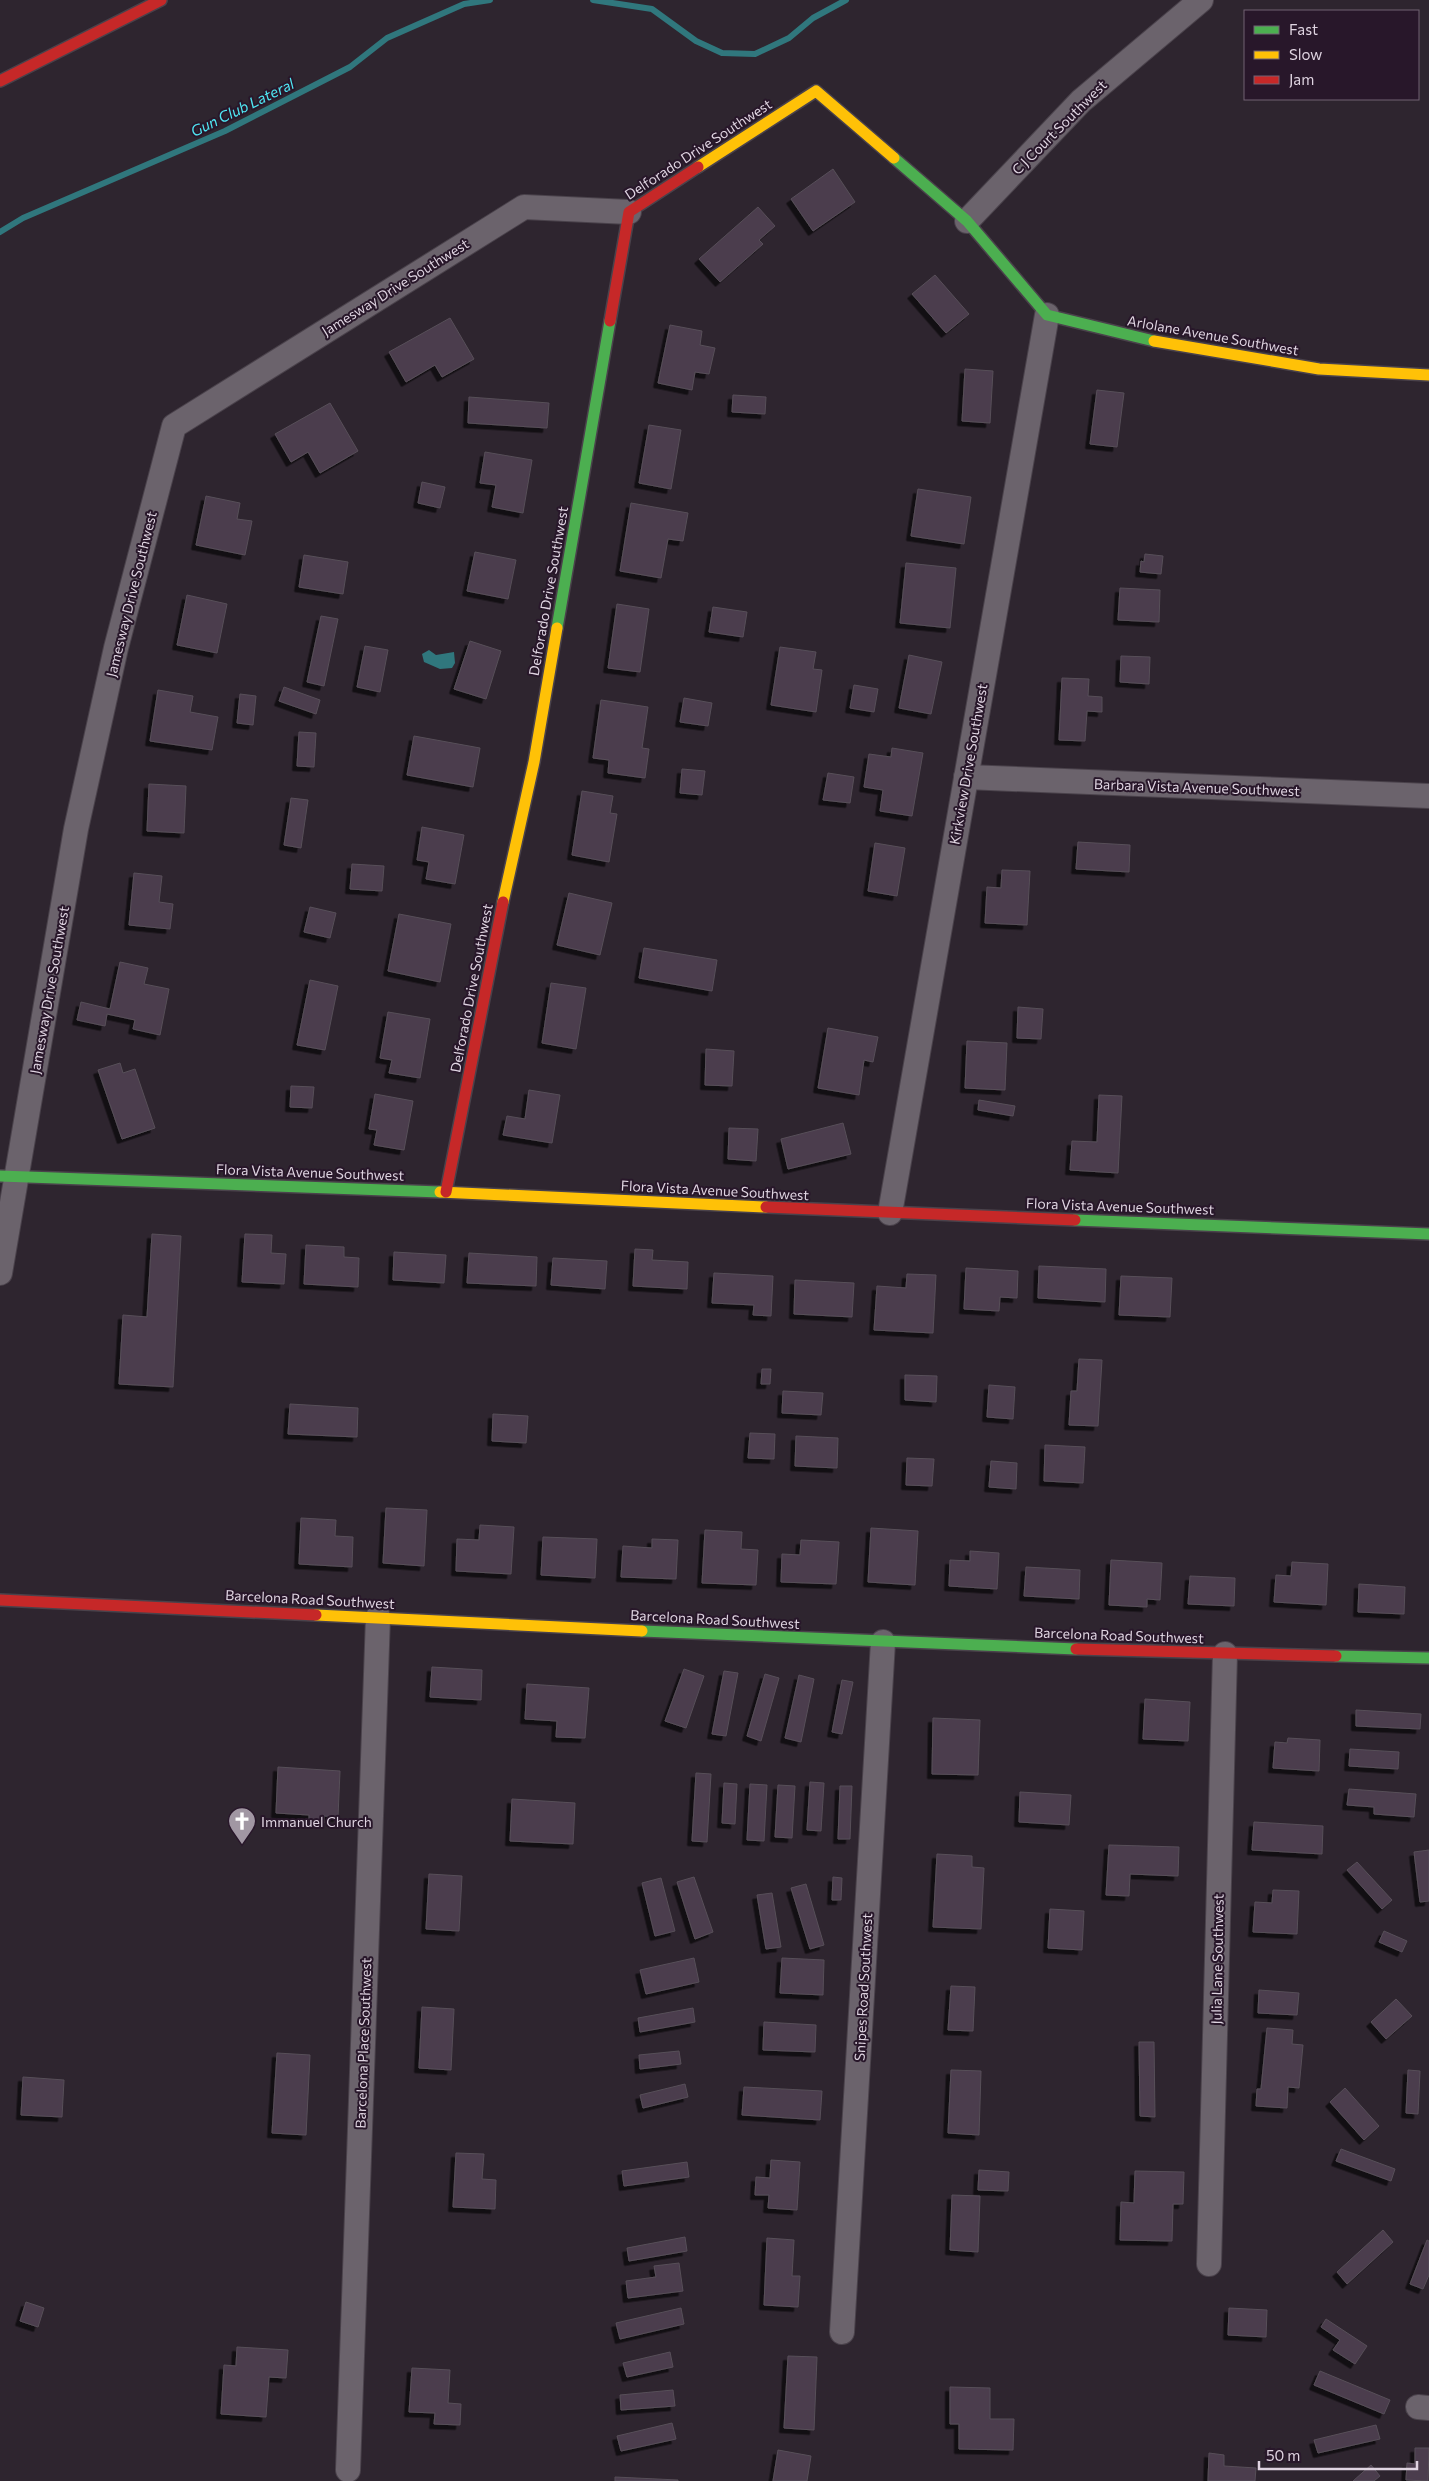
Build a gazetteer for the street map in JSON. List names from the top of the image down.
{
  "streets": {
    "street": [
      "C J Court Southwest",
      "Delforado Drive Southwest",
      "Jamesway Drive Southwest",
      "Arlolane Avenue Southwest",
      "Kirkview Drive Southwest",
      "Barbara Vista Avenue Southwest",
      "Flora Vista Avenue Southwest",
      "Barcelona Road Southwest",
      "Julia Lane Southwest",
      "Snipes Road Southwest",
      "Barcelona Place Southwest"
    ]
  },
  "crossings": [
    ["C J Court Southwest", "Delforado Drive Southwest"],
    ["Delforado Drive Southwest", "Jamesway Drive Southwest"],
    ["Delforado Drive Southwest", "Flora Vista Avenue Southwest"],
    ["Jamesway Drive Southwest", "Flora Vista Avenue Southwest"],
    ["Arlolane Avenue Southwest", "Kirkview Drive Southwest"],
    ["Kirkview Drive Southwest", "Barbara Vista Avenue Southwest"],
    ["Kirkview Drive Southwest", "Flora Vista Avenue Southwest"],
    ["Barcelona Road Southwest", "Julia Lane Southwest"],
    ["Barcelona Road Southwest", "Snipes Road Southwest"],
    ["Barcelona Road Southwest", "Barcelona Place Southwest"]
  ],
  "water": ["Gun Club Lateral"],
  "places": {
    "church": ["Immanuel Church"]
  },
  "legend": ["Fast", "Slow", "Jam"],
  "scale_bar": "50 m"
}
